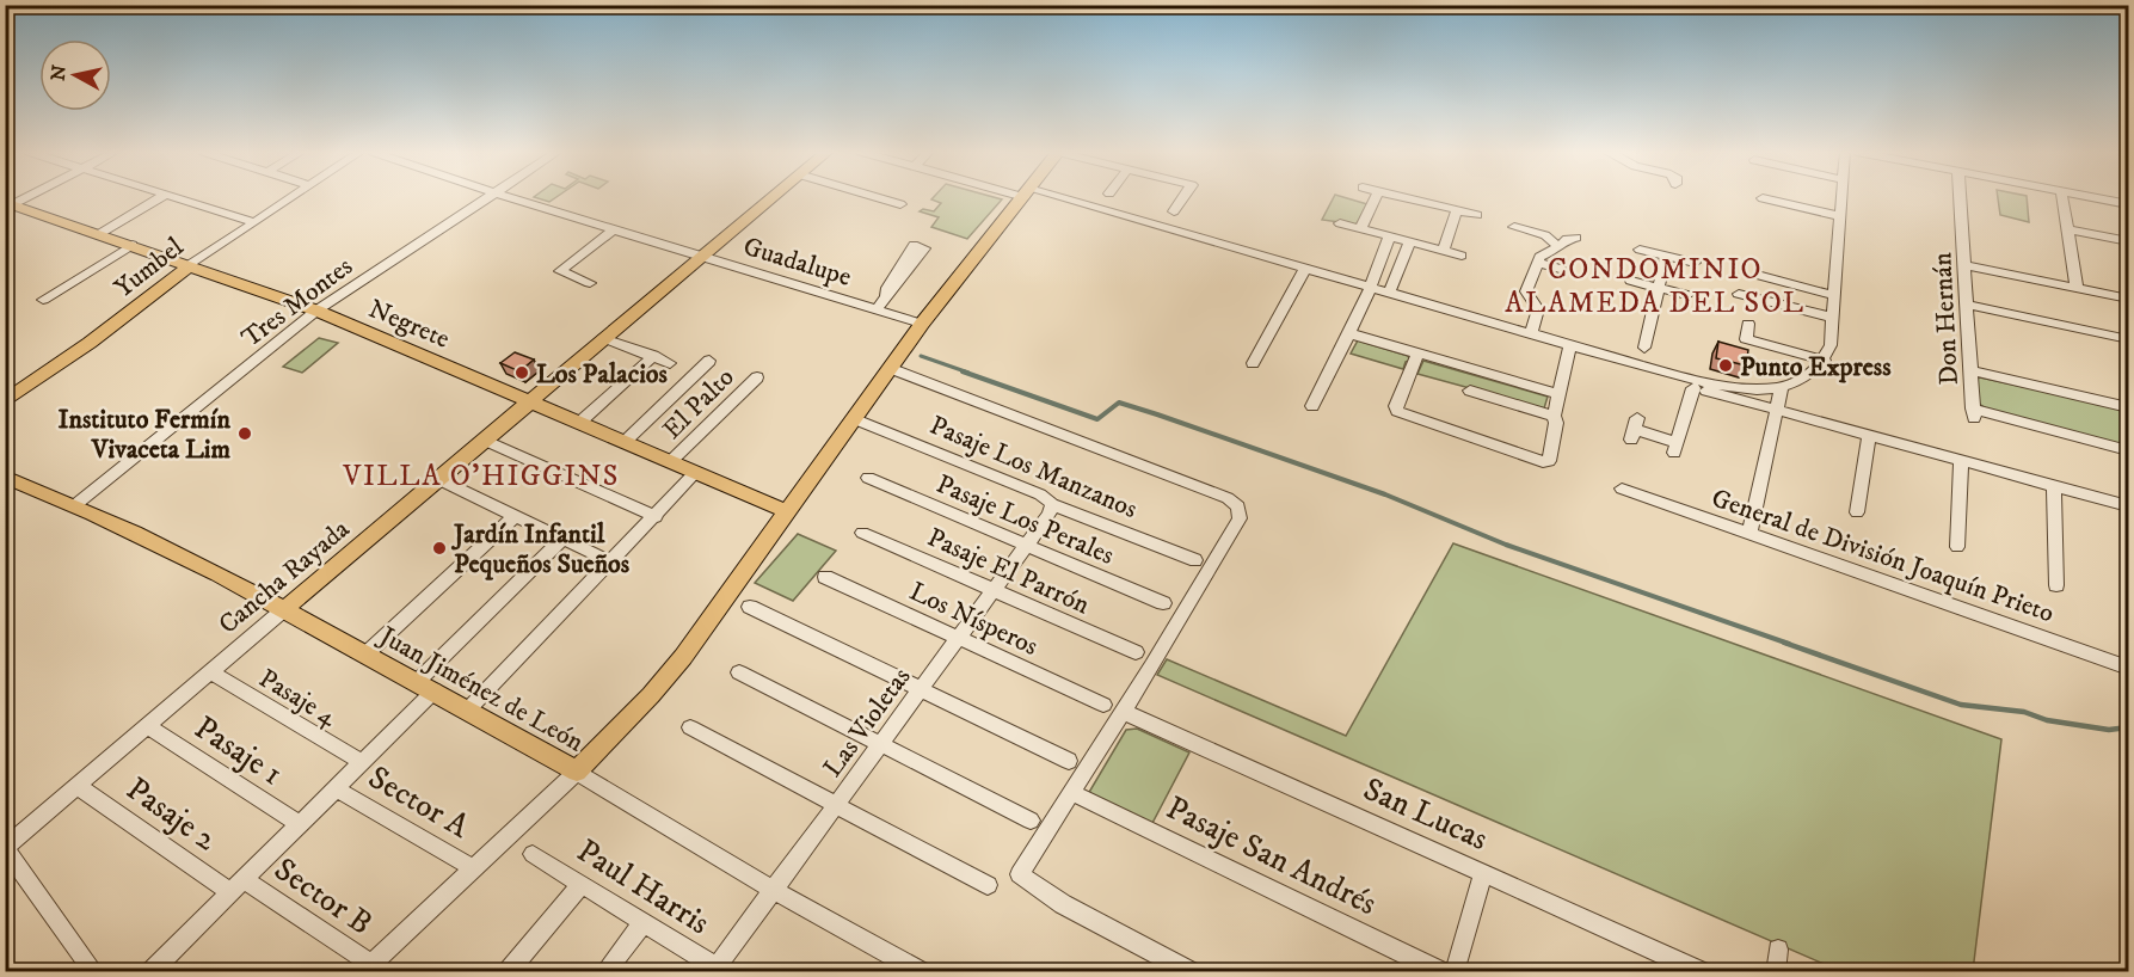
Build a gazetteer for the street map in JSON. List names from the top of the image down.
{
  "streets": {
    "main road": [
      "Yumbel",
      "Negrete",
      "Cancha Rayada",
      "Juan Jiménez de León"
    ],
    "street": [
      "Guadalupe",
      "Tres Montes",
      "Don Hernán",
      "El Palto",
      "Pasaje Los Manzanos",
      "Pasaje Los Perales",
      "General de División Joaquín Prieto",
      "Pasaje El Parrón",
      "Los Nísperos",
      "Pasaje 4",
      "Las Violetas",
      "Pasaje 1",
      "Sector A",
      "Pasaje 2",
      "San Lucas",
      "Pasaje San Andrés",
      "Paul Harris",
      "Sector B"
    ]
  },
  "crossings": [
    ["Guadalupe", "Cancha Rayada"],
    ["Yumbel", "Negrete"],
    ["Tres Montes", "Negrete"],
    ["Tres Montes", "Juan Jiménez de León"],
    ["Negrete", "El Palto"],
    ["Negrete", "Cancha Rayada"],
    ["Pasaje Los Manzanos", "Las Violetas"],
    ["Pasaje Los Perales", "Las Violetas"],
    ["Pasaje El Parrón", "Las Violetas"],
    ["Cancha Rayada", "Juan Jiménez de León"],
    ["Cancha Rayada", "Pasaje 4"],
    ["Cancha Rayada", "Pasaje 1"],
    ["Cancha Rayada", "Pasaje 2"],
    ["Los Nísperos", "Las Violetas"],
    ["Juan Jiménez de León", "Las Violetas"],
    ["Las Violetas", "Paul Harris"],
    ["Pasaje 2", "Sector B"]
  ],
  "districts": ["CONDOMINIO ALAMEDA DEL SOL", "VILLA O'HIGGINS"],
  "places": [
    "Punto Express",
    "Los Palacios",
    "Instituto Fermín Vivaceta Lim",
    "Jardín Infantil Pequeños Sueños"
  ],
  "north": "left"
}
